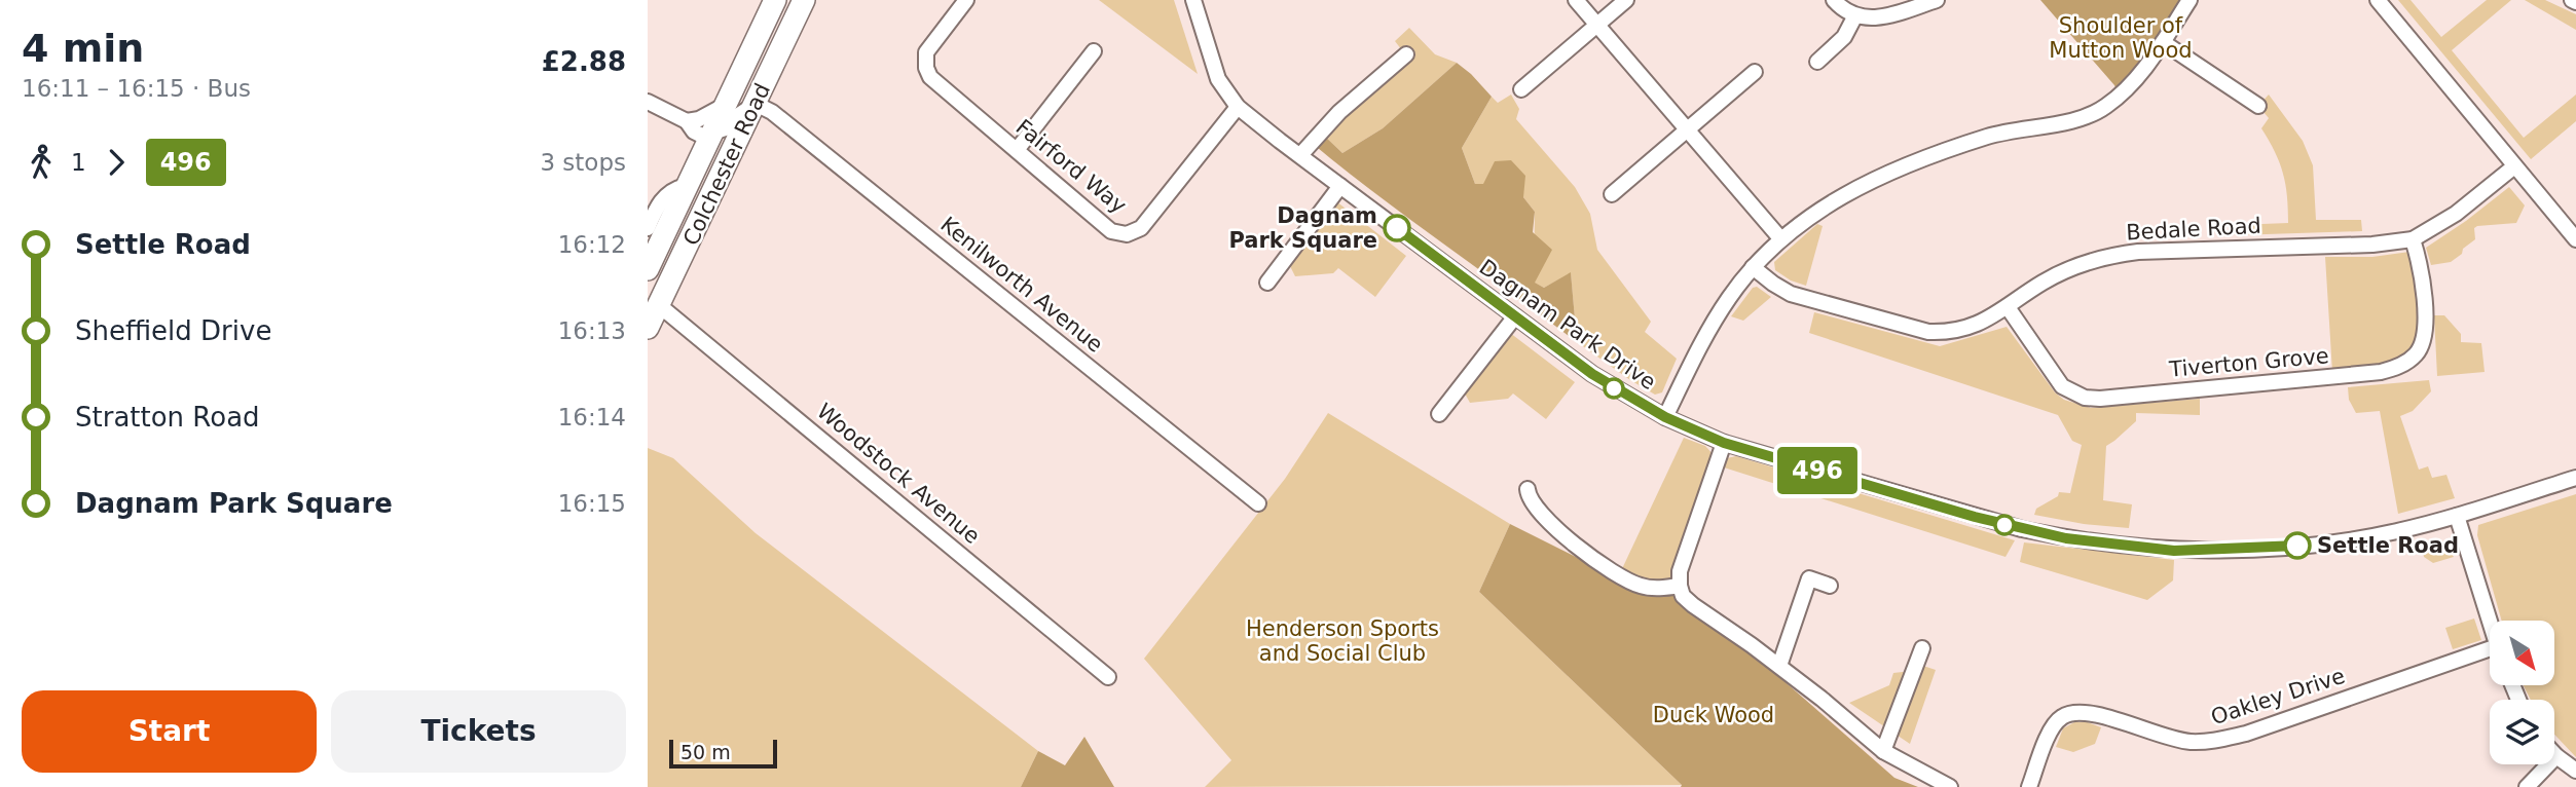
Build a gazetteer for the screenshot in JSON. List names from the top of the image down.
{
  "streets": {
    "highway": ["Colchester Road"],
    "street": [
      "Fairford Way",
      "Bedale Road",
      "Kenilworth Avenue",
      "Dagnam Park Drive",
      "Tiverton Grove",
      "Woodstock Avenue",
      "Oakley Drive"
    ]
  },
  "crossings": [
    ["Colchester Road", "Kenilworth Avenue"],
    ["Colchester Road", "Woodstock Avenue"],
    ["Fairford Way", "Dagnam Park Drive"],
    ["Bedale Road", "Tiverton Grove"]
  ],
  "parks": ["Shoulder of Mutton Wood", "Henderson Sports and Social Club", "Duck Wood"],
  "places": ["Dagnam Park Square", "Settle Road"],
  "lines": ["bus line 496"],
  "scale_bar": "50 m",
  "north": "bottom right",
  "page": {
    "heading": ["4 min", "16:11 – 16:15 · Bus", "£2.88"],
    "on_map": "496",
    "legs": ["1", "496", "3 stops"],
    "list": [
      {
        "name": "Settle Road",
        "value": "16:12"
      },
      {
        "name": "Sheffield Drive",
        "value": "16:13"
      },
      {
        "name": "Stratton Road",
        "value": "16:14"
      },
      {
        "name": "Dagnam Park Square",
        "value": "16:15"
      }
    ],
    "buttons": ["Start", "Tickets"],
    "scale": "50 m"
  }
}
